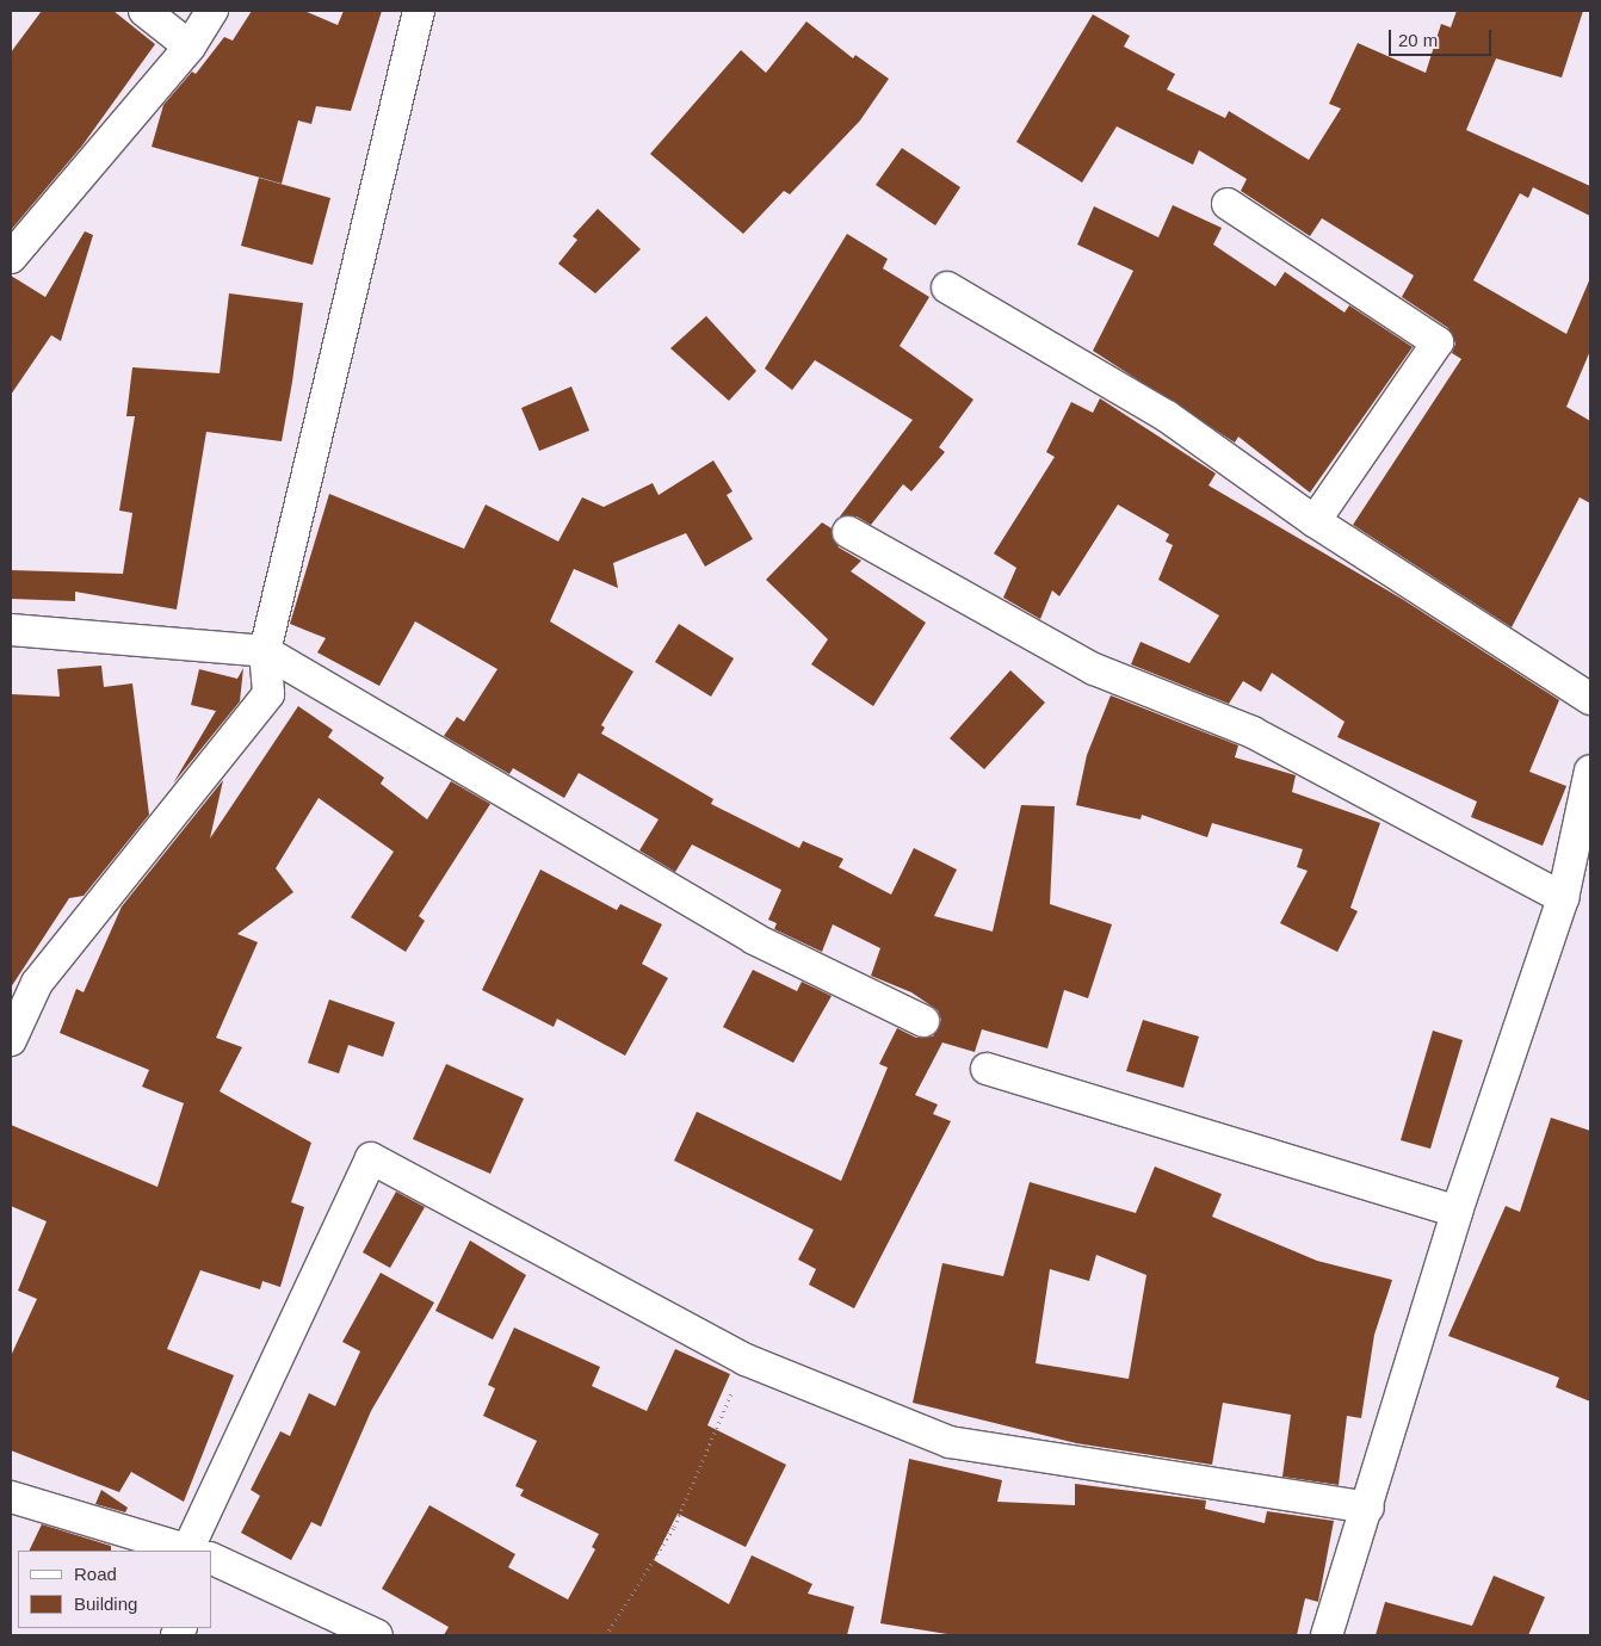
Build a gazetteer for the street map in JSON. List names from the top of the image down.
{
  "legend": ["Road", "Building"],
  "scale_bar": "20 m"
}
